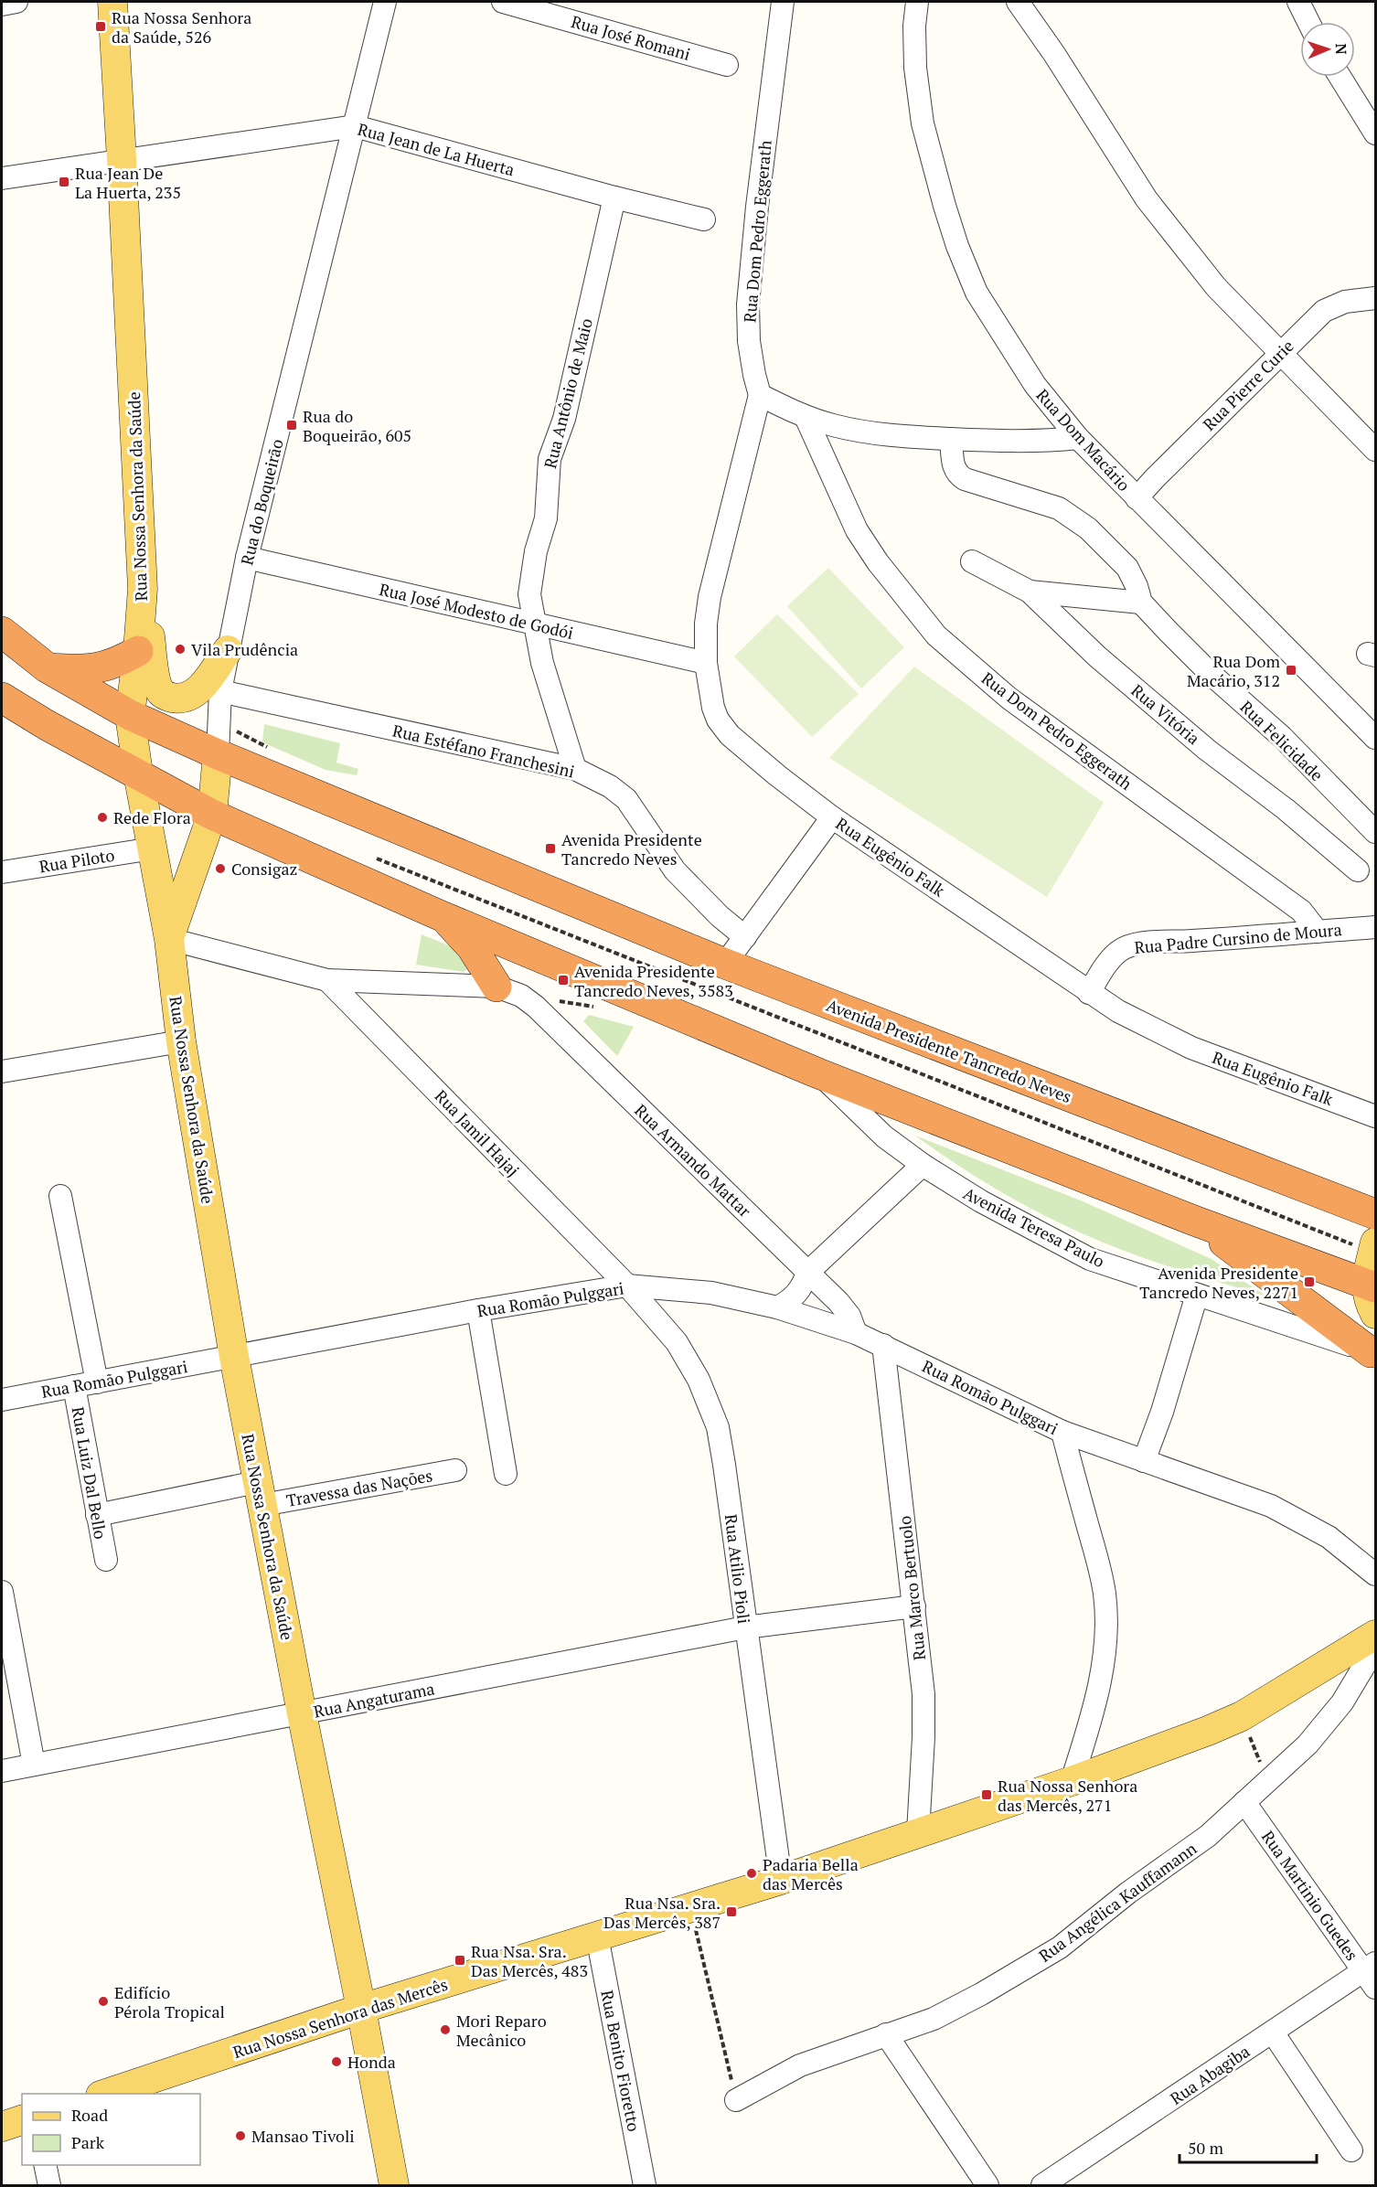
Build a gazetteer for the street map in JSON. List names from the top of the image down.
{
  "streets": {
    "highway": ["Avenida Presidente Tancredo Neves"],
    "main road": ["Rua Nossa Senhora da Saúde", "Rua do Boqueirão", "Rua Nossa Senhora das Mercês"],
    "street": [
      "Rua José Romani",
      "Rua Jean de La Huerta",
      "Rua Dom Pedro Eggerath",
      "Rua Pierre Curie",
      "Rua Antônio de Maio",
      "Rua Dom Macário",
      "Rua José Modesto de Godói",
      "Rua Vitória",
      "Rua Felicidade",
      "Rua Estéfano Franchesini",
      "Rua Eugênio Falk",
      "Rua Piloto",
      "Rua Padre Cursino de Moura",
      "Rua Jamil Hajaj",
      "Rua Armando Mattar",
      "Avenida Teresa Paulo",
      "Rua Romão Pulggari",
      "Rua Luiz Dal Bello",
      "Travessa das Nações",
      "Rua Atilio Pioli",
      "Rua Marco Bertuolo",
      "Rua Angaturama",
      "Rua Martinio Guedes",
      "Rua Angélica Kauffamann",
      "Rua Benito Fioretto",
      "Rua Abagiba"
    ]
  },
  "crossings": [
    ["Rua Jean de La Huerta", "Rua Antônio de Maio"],
    ["Rua Jean de La Huerta", "Rua Nossa Senhora da Saúde"],
    ["Rua Jean de La Huerta", "Rua do Boqueirão"],
    ["Rua Dom Pedro Eggerath", "Rua Eugênio Falk"],
    ["Rua Dom Pedro Eggerath", "Rua Padre Cursino de Moura"],
    ["Rua Pierre Curie", "Rua Dom Macário"],
    ["Rua Antônio de Maio", "Rua José Modesto de Godói"],
    ["Rua Antônio de Maio", "Rua Estéfano Franchesini"],
    ["Rua Nossa Senhora da Saúde", "Rua do Boqueirão"],
    ["Rua Nossa Senhora da Saúde", "Rua Piloto"],
    ["Rua Nossa Senhora da Saúde", "Avenida Presidente Tancredo Neves"],
    ["Rua Nossa Senhora da Saúde", "Rua Romão Pulggari"],
    ["Rua Nossa Senhora da Saúde", "Travessa das Nações"],
    ["Rua Nossa Senhora da Saúde", "Rua Angaturama"],
    ["Rua Nossa Senhora da Saúde", "Rua Nossa Senhora das Mercês"],
    ["Rua do Boqueirão", "Rua José Modesto de Godói"],
    ["Rua do Boqueirão", "Rua Estéfano Franchesini"],
    ["Rua do Boqueirão", "Avenida Presidente Tancredo Neves"],
    ["Rua José Modesto de Godói", "Rua Eugênio Falk"],
    ["Rua Eugênio Falk", "Rua Padre Cursino de Moura"],
    ["Rua Jamil Hajaj", "Rua Romão Pulggari"],
    ["Rua Jamil Hajaj", "Rua Atilio Pioli"],
    ["Rua Armando Mattar", "Rua Romão Pulggari"],
    ["Rua Romão Pulggari", "Rua Luiz Dal Bello"],
    ["Rua Romão Pulggari", "Rua Atilio Pioli"],
    ["Rua Romão Pulggari", "Rua Marco Bertuolo"],
    ["Rua Luiz Dal Bello", "Travessa das Nações"],
    ["Rua Atilio Pioli", "Rua Angaturama"],
    ["Rua Atilio Pioli", "Rua Nossa Senhora das Mercês"],
    ["Rua Marco Bertuolo", "Rua Angaturama"],
    ["Rua Marco Bertuolo", "Rua Nossa Senhora das Mercês"],
    ["Rua Martinio Guedes", "Rua Angélica Kauffamann"],
    ["Rua Martinio Guedes", "Rua Abagiba"],
    ["Rua Nossa Senhora das Mercês", "Rua Benito Fioretto"]
  ],
  "places": {
    "transit": [
      "Rua Nossa Senhora da Saúde, 526",
      "Rua Jean De La Huerta, 235",
      "Rua do Boqueirão, 605",
      "Rua Dom Macário, 312",
      "Avenida Presidente Tancredo Neves",
      "Avenida Presidente Tancredo Neves, 3583",
      "Avenida Presidente Tancredo Neves, 2271",
      "Rua Nossa Senhora das Mercês, 271",
      "Rua Nsa. Sra. Das Mercês, 387",
      "Rua Nsa. Sra. Das Mercês, 483"
    ],
    "other": [
      "Vila Prudência",
      "Rede Flora",
      "Consigaz",
      "Padaria Bella das Mercês",
      "Edifício Pérola Tropical",
      "Mori Reparo Mecânico",
      "Honda",
      "Mansao Tivoli"
    ]
  },
  "legend": ["Road", "Park"],
  "scale_bar": "50 m",
  "north": "right"
}
